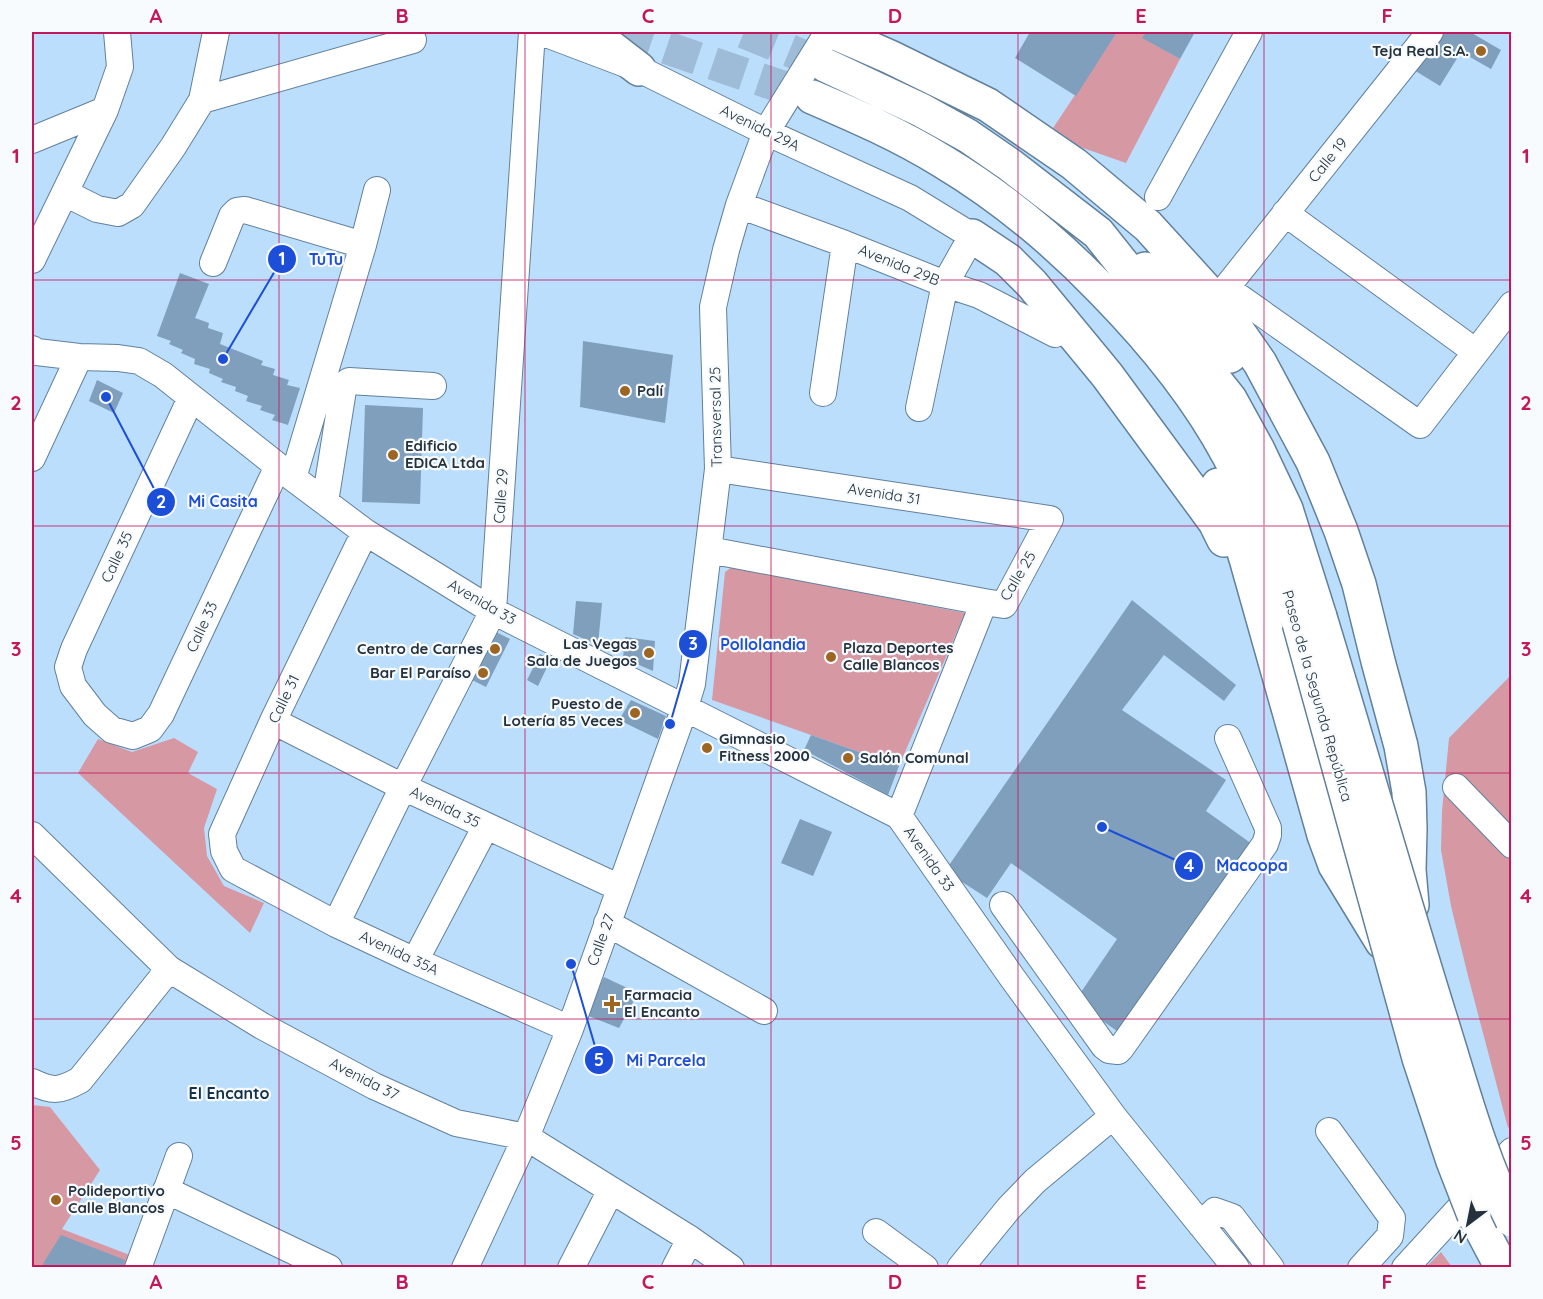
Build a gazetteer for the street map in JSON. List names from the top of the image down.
{
  "streets": {
    "highway": ["Paseo de la Segunda República"],
    "street": [
      "Avenida 29A",
      "Calle 19",
      "Avenida 29B",
      "Transversal 25",
      "Avenida 31",
      "Calle 29",
      "Calle 35",
      "Calle 25",
      "Avenida 33",
      "Calle 33",
      "Calle 31",
      "Avenida 35",
      "Calle 27",
      "Avenida 35A",
      "Avenida 37"
    ]
  },
  "crossings": [
    ["Avenida 29A", "Transversal 25"],
    ["Avenida 29B", "Transversal 25"],
    ["Transversal 25", "Avenida 31"],
    ["Transversal 25", "Avenida 33"],
    ["Transversal 25", "Calle 27"],
    ["Avenida 31", "Calle 25"],
    ["Calle 29", "Avenida 33"],
    ["Calle 29", "Avenida 35"],
    ["Calle 29", "Avenida 35A"],
    ["Calle 35", "Avenida 33"],
    ["Calle 35", "Calle 33"],
    ["Calle 25", "Avenida 33"],
    ["Avenida 33", "Calle 33"],
    ["Avenida 33", "Calle 31"],
    ["Avenida 33", "Calle 27"],
    ["Calle 31", "Avenida 35"],
    ["Calle 31", "Avenida 35A"],
    ["Avenida 35", "Calle 27"],
    ["Calle 27", "Avenida 35A"],
    ["Calle 27", "Avenida 37"]
  ],
  "districts": ["El Encanto"],
  "places": {
    "other": [
      "Teja Real S.A.",
      "TuTu",
      "Palí",
      "Mi Casita",
      "Edificio EDICA Ltda",
      "Centro de Carnes",
      "Las Vegas Sala de Juegos",
      "Plaza Deportes Calle Blancos",
      "Bar El Paraíso",
      "Puesto de Lotería 85 Veces",
      "Pollolandia",
      "Gimnasio Fitness 2000",
      "Salón Comunal",
      "Macoopa",
      "Mi Parcela",
      "Polideportivo Calle Blancos"
    ],
    "health": ["Farmacia El Encanto"]
  },
  "north": "bottom left",
  "grid": {
    "columns": [
      "A",
      "B",
      "C",
      "D",
      "E",
      "F"
    ],
    "rows": [
      "1",
      "2",
      "3",
      "4",
      "5"
    ]
  }
}
